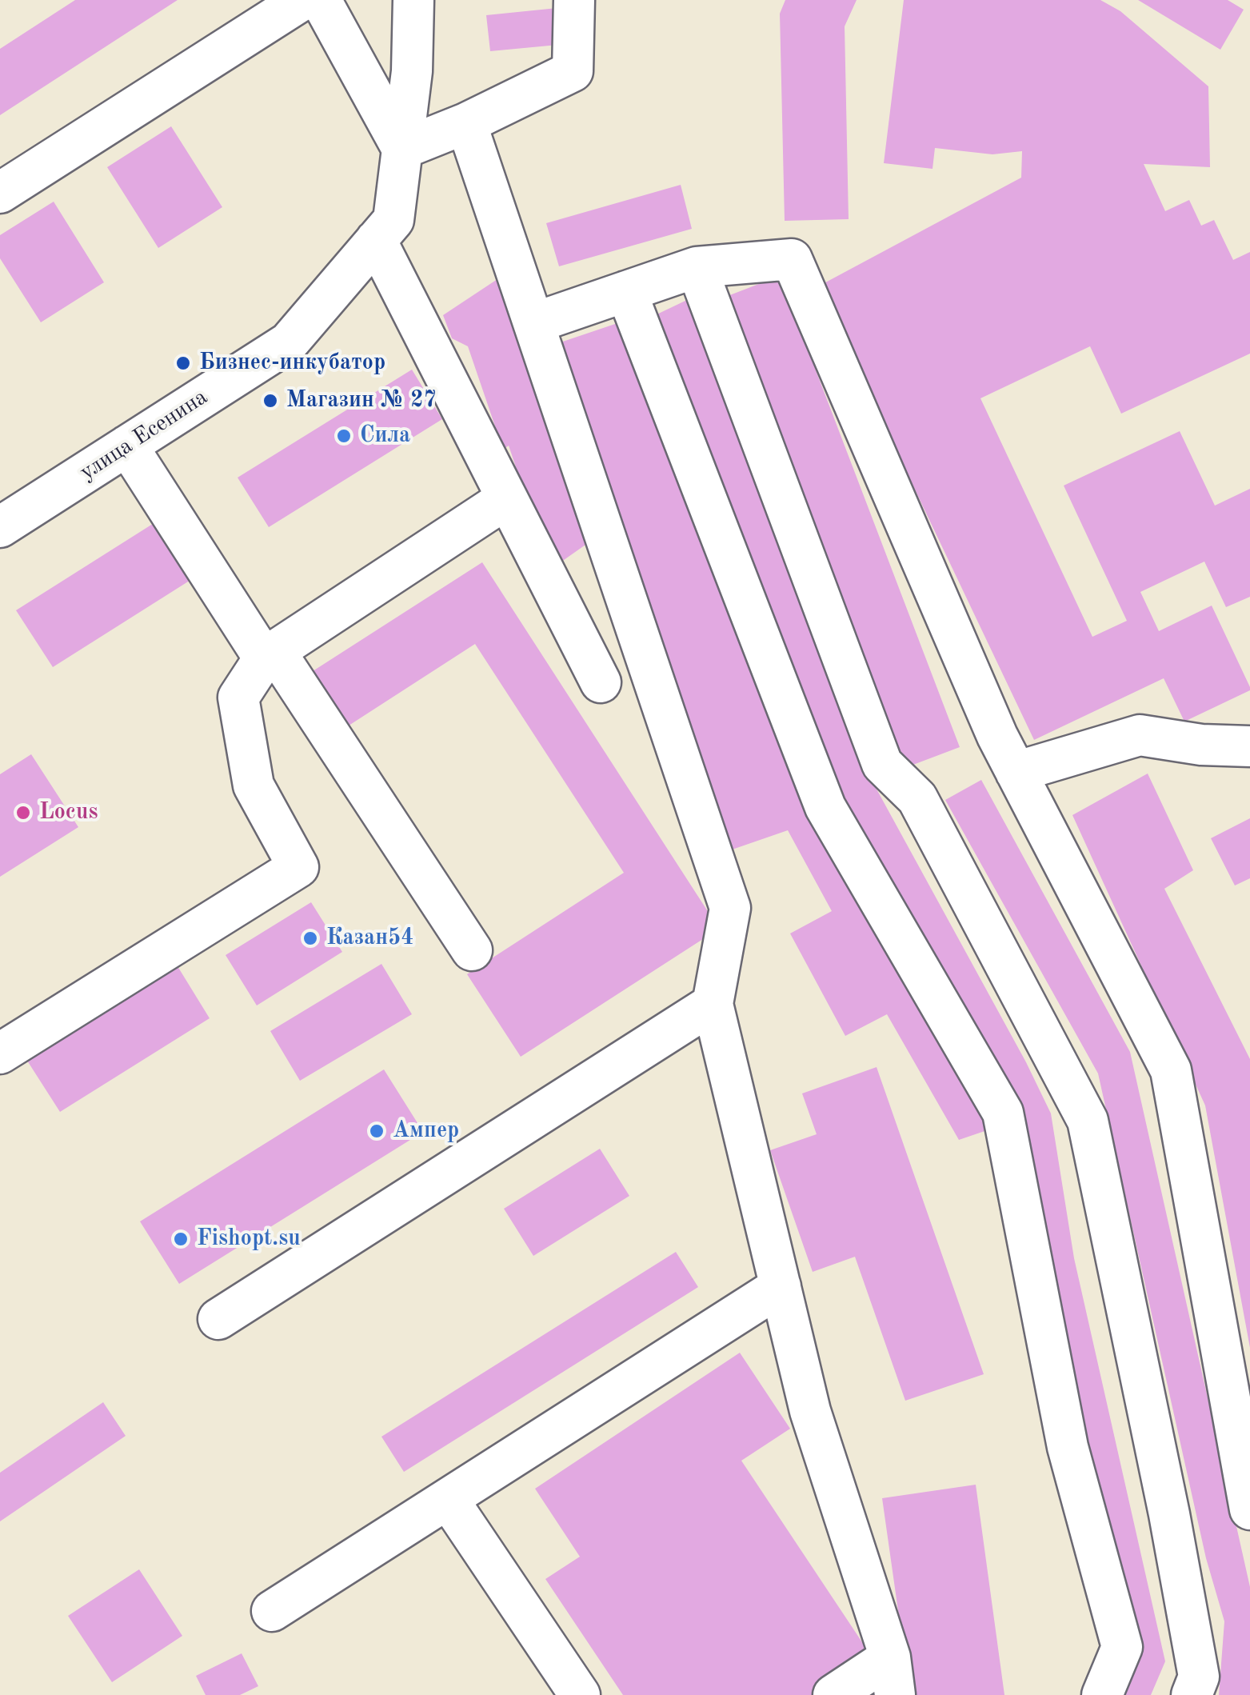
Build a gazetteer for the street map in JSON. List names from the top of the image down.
{
  "streets": {
    "street": ["улица Есенина"]
  },
  "places": [
    "Бизнес-инкубатор",
    "Магазин № 27",
    "Сила",
    "Locus",
    "Казан54",
    "Ампер",
    "Fishopt.su"
  ]
}
